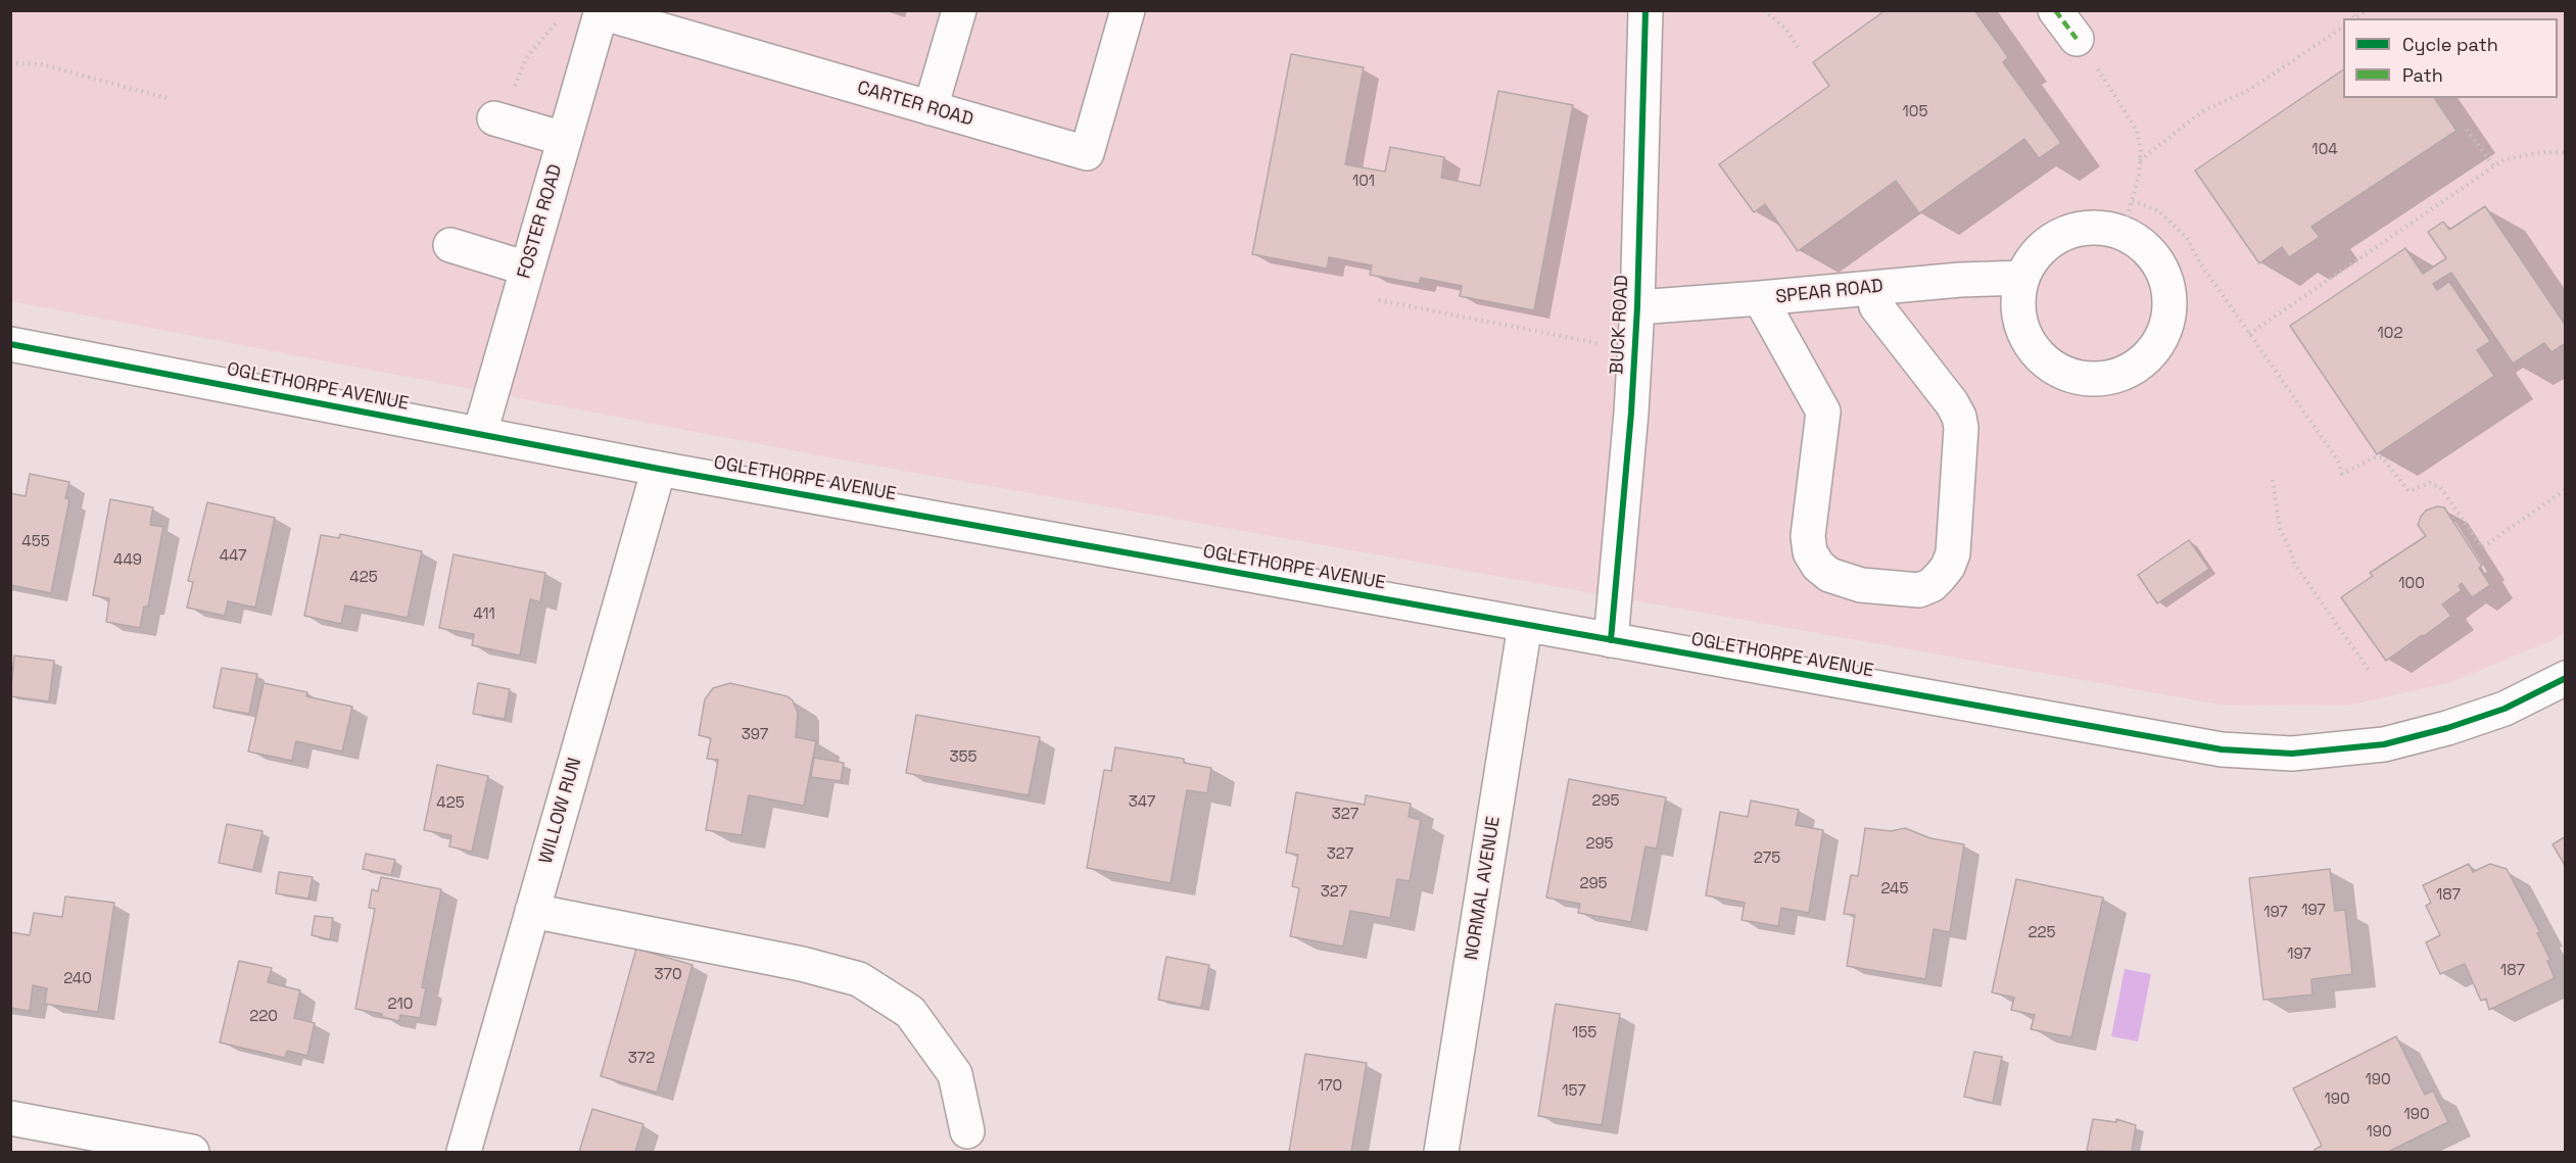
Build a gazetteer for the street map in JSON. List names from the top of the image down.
{
  "streets": {
    "street": [
      "CARTER ROAD",
      "FOSTER ROAD",
      "SPEAR ROAD",
      "BUCK ROAD",
      "OGLETHORPE AVENUE",
      "WILLOW RUN",
      "NORMAL AVENUE"
    ]
  },
  "crossings": [
    ["CARTER ROAD", "FOSTER ROAD"],
    ["FOSTER ROAD", "OGLETHORPE AVENUE"],
    ["SPEAR ROAD", "BUCK ROAD"],
    ["BUCK ROAD", "OGLETHORPE AVENUE"],
    ["OGLETHORPE AVENUE", "WILLOW RUN"],
    ["OGLETHORPE AVENUE", "NORMAL AVENUE"]
  ],
  "house_numbers": [
    "105",
    "104",
    "101",
    "102",
    "455",
    "447",
    "449",
    "425",
    "100",
    "411",
    "397",
    "355",
    "295",
    "347",
    "425",
    "327",
    "295",
    "327",
    "275",
    "295",
    "245",
    "327",
    "187",
    "197",
    "197",
    "225",
    "197",
    "187",
    "370",
    "240",
    "210",
    "220",
    "155",
    "372",
    "190",
    "170",
    "157",
    "190",
    "190",
    "190"
  ],
  "legend": ["Cycle path", "Path"]
}
